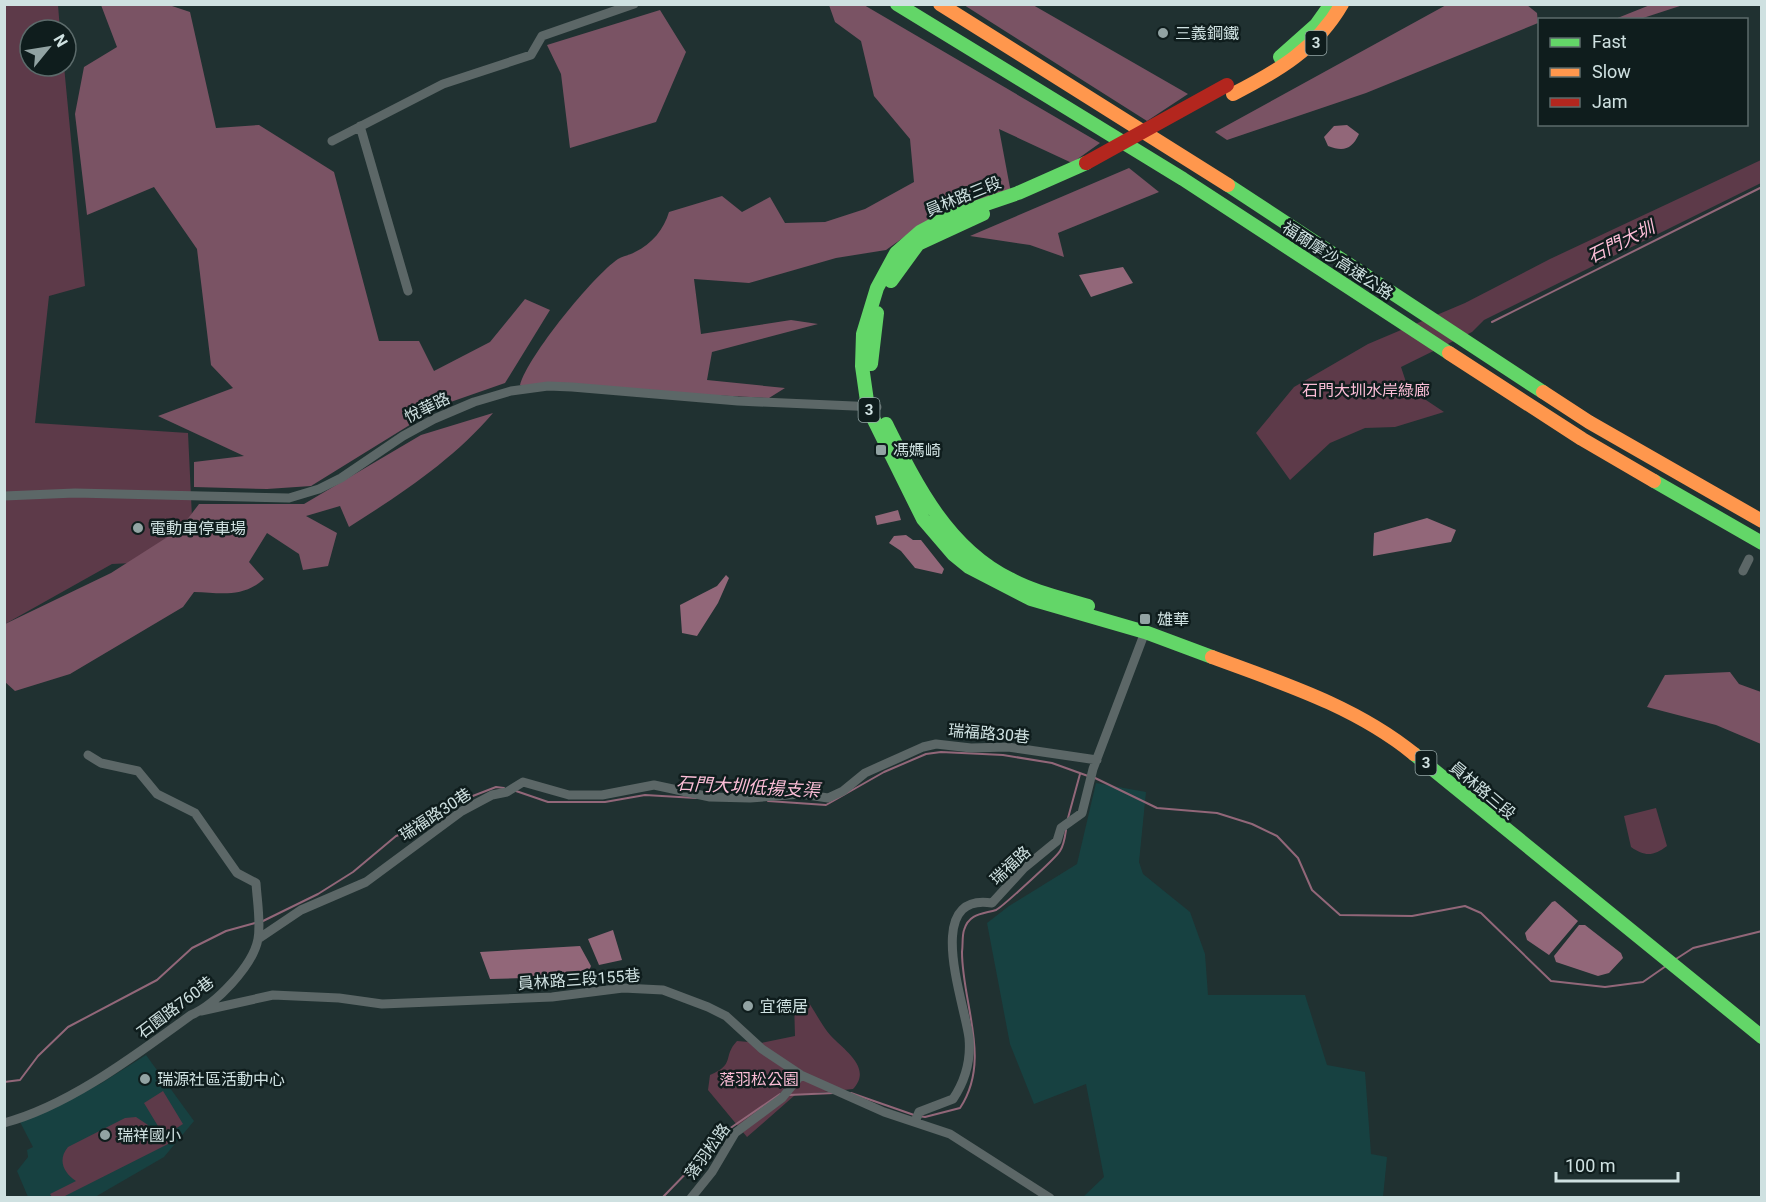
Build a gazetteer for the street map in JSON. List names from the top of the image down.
{
  "streets": {
    "main road": ["3", "員林路三段", "福爾摩沙高速公路"],
    "street": [
      "悅華路",
      "瑞福路30巷",
      "瑞福路",
      "員林路三段155巷",
      "石園路760巷",
      "落羽松路"
    ]
  },
  "crossings": [
    ["3", "員林路三段"],
    ["員林路三段", "悅華路"],
    ["員林路三段", "瑞福路"],
    ["瑞福路30巷", "瑞福路"],
    ["瑞福路30巷", "石園路760巷"],
    ["瑞福路", "員林路三段155巷"],
    ["員林路三段155巷", "石園路760巷"],
    ["員林路三段155巷", "落羽松路"]
  ],
  "water": ["石門大圳", "石門大圳低揚支渠"],
  "parks": ["石門大圳水岸綠廊", "落羽松公園"],
  "places": {
    "other": [
      "三義鋼鐵",
      "電動車停車場",
      "宜德居",
      "瑞源社區活動中心",
      "瑞祥國小"
    ],
    "transit": ["馮媽崎", "雄華"]
  },
  "legend": ["Fast", "Slow", "Jam"],
  "scale_bar": "100 m",
  "north": "top right"
}
